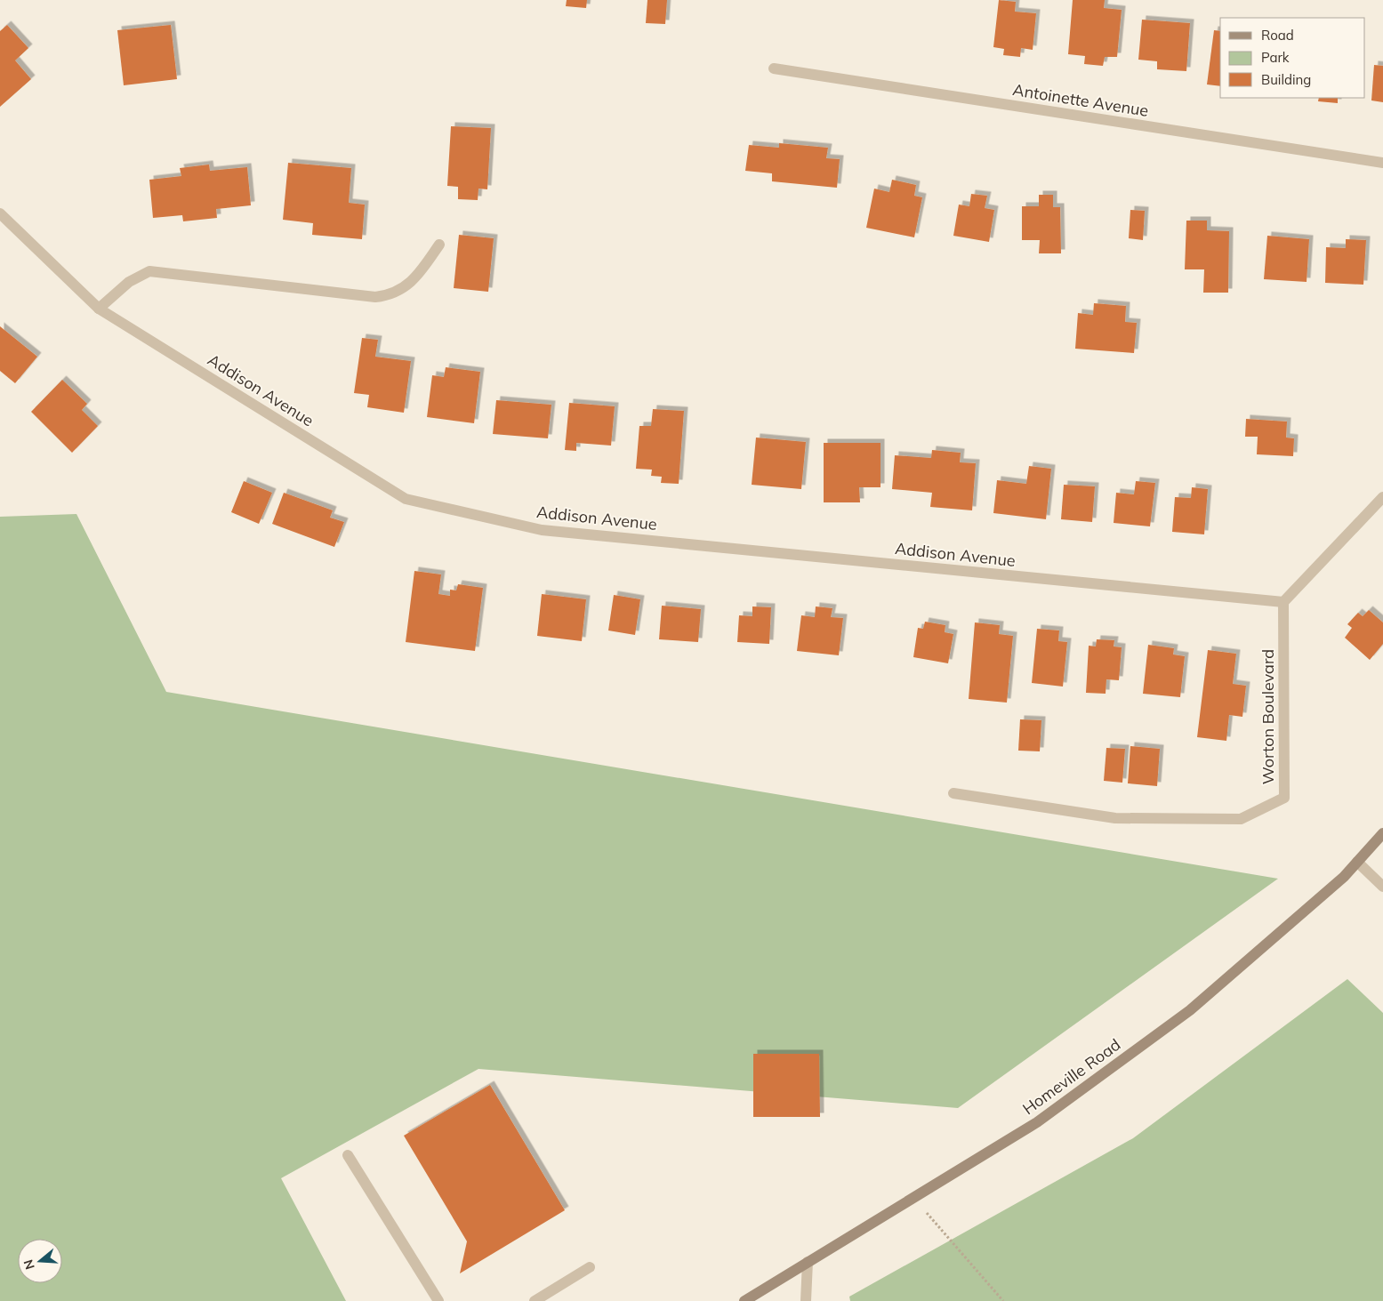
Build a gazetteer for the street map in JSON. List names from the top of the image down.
{
  "streets": {
    "street": [
      "Antoinette Avenue",
      "Addison Avenue",
      "Worton Boulevard",
      "Homeville Road"
    ]
  },
  "crossings": [
    ["Addison Avenue", "Worton Boulevard"]
  ],
  "legend": ["Road", "Park", "Building"],
  "north": "left"
}
